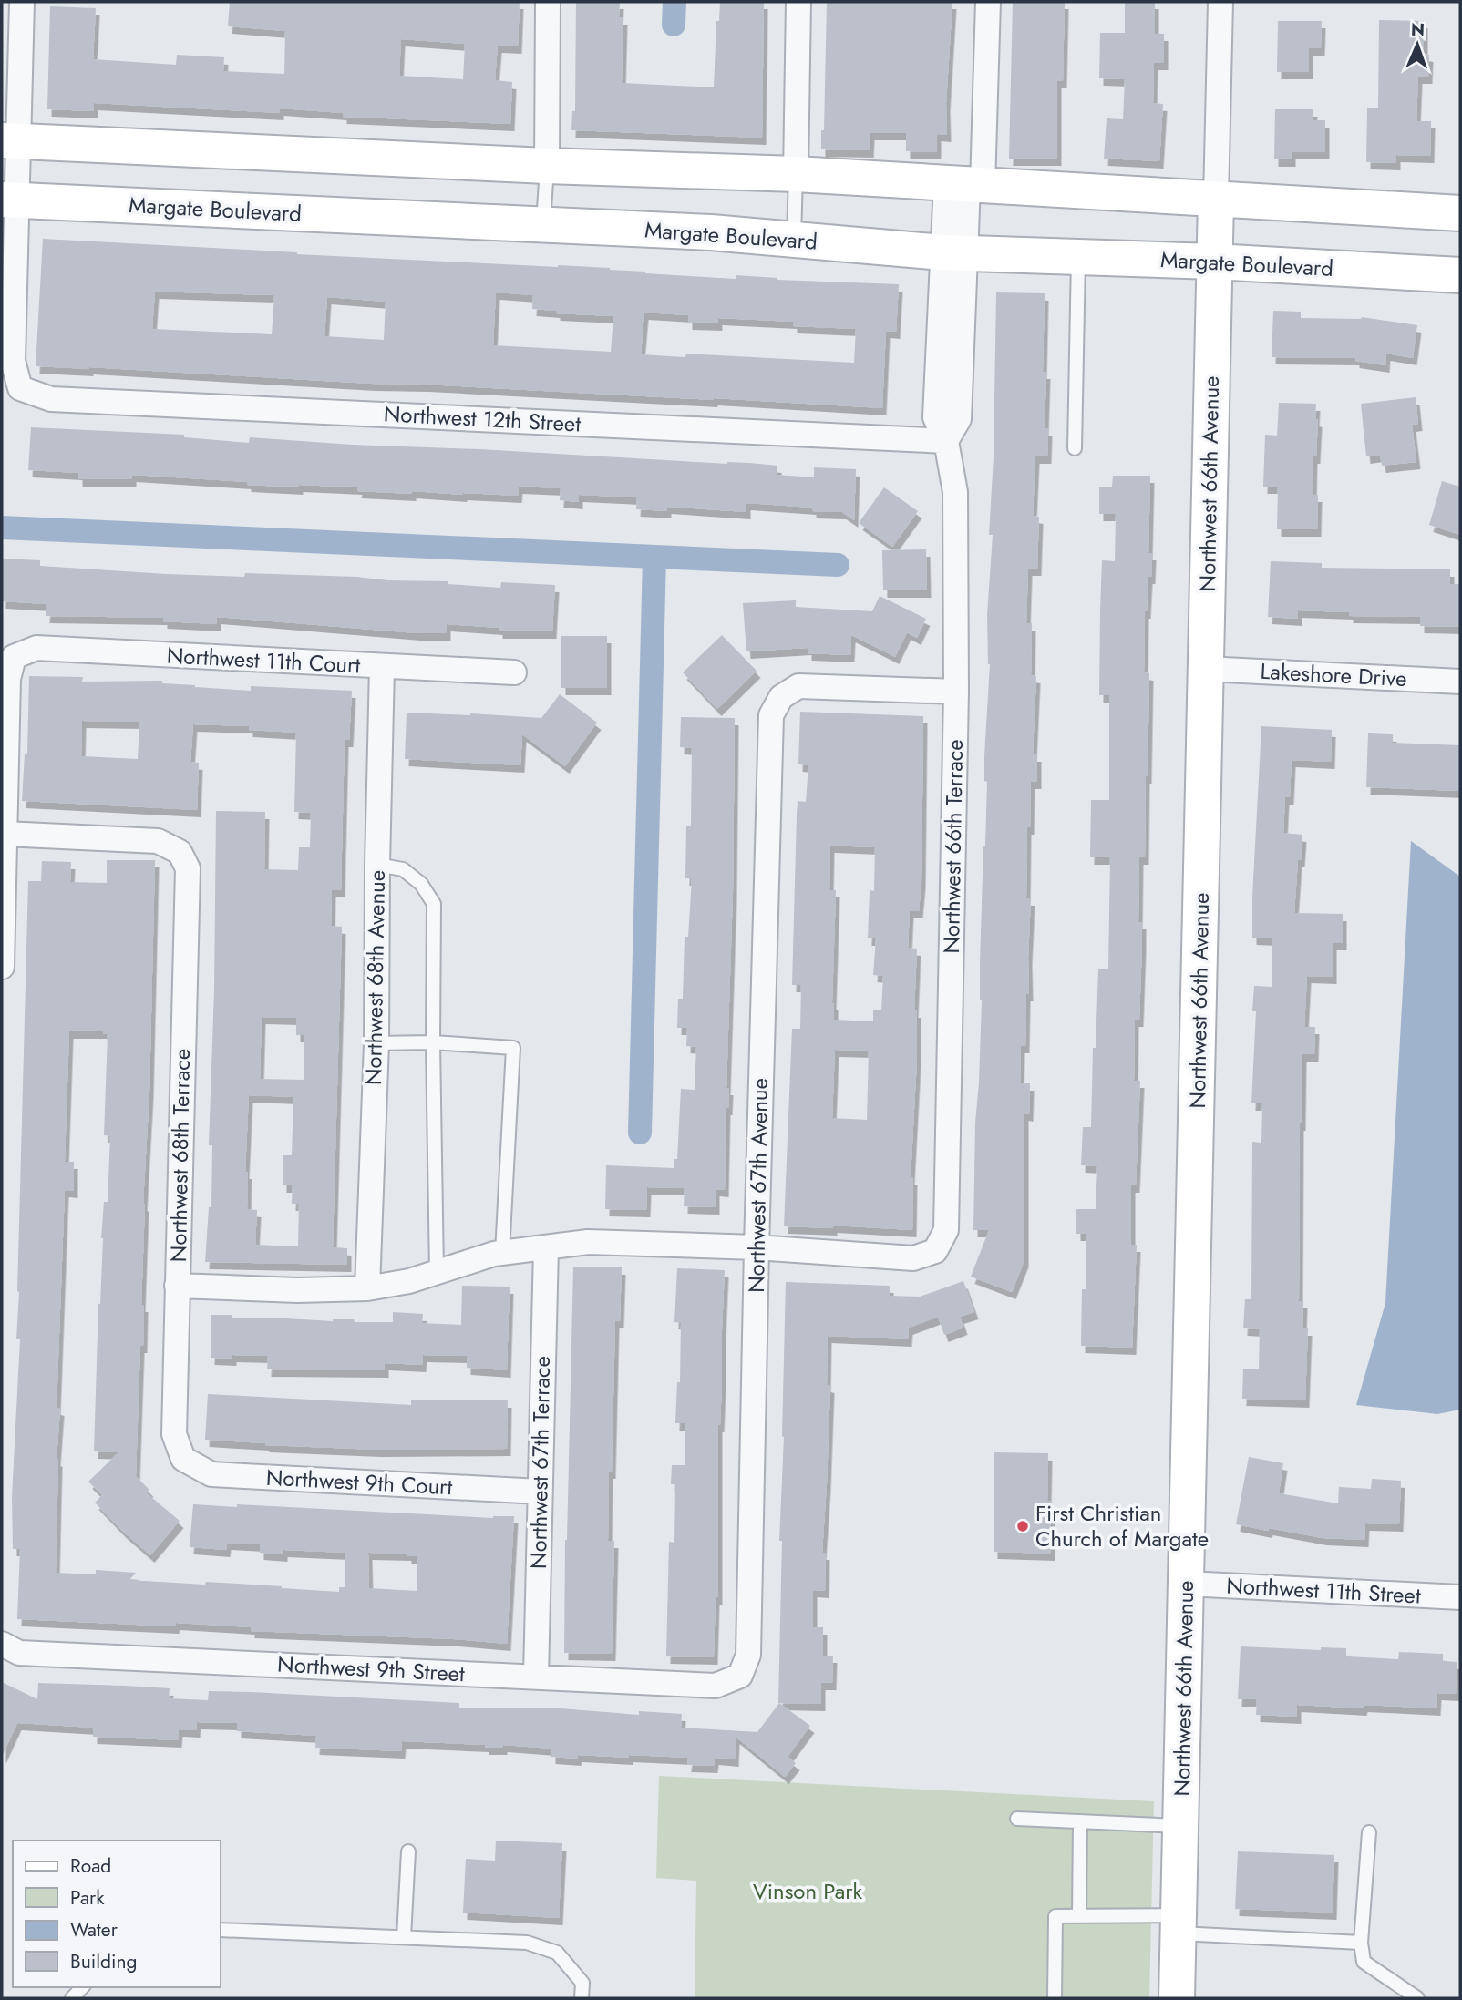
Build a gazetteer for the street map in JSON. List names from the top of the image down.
{
  "streets": {
    "street": [
      "Margate Boulevard",
      "Northwest 12th Street",
      "Northwest 66th Avenue",
      "Northwest 11th Court",
      "Lakeshore Drive",
      "Northwest 66th Terrace",
      "Northwest 68th Avenue",
      "Northwest 68th Terrace",
      "Northwest 67th Avenue",
      "Northwest 67th Terrace",
      "Northwest 9th Court",
      "Northwest 11th Street",
      "Northwest 9th Street"
    ]
  },
  "crossings": [
    ["Margate Boulevard", "Northwest 12th Street"],
    ["Margate Boulevard", "Northwest 66th Avenue"],
    ["Margate Boulevard", "Northwest 66th Terrace"],
    ["Northwest 12th Street", "Northwest 66th Terrace"],
    ["Northwest 66th Avenue", "Lakeshore Drive"],
    ["Northwest 66th Avenue", "Northwest 11th Street"],
    ["Northwest 11th Court", "Northwest 68th Avenue"],
    ["Northwest 11th Court", "Northwest 68th Terrace"],
    ["Northwest 66th Terrace", "Northwest 67th Avenue"],
    ["Northwest 68th Terrace", "Northwest 9th Court"],
    ["Northwest 67th Avenue", "Northwest 9th Street"],
    ["Northwest 67th Terrace", "Northwest 9th Court"],
    ["Northwest 67th Terrace", "Northwest 9th Street"]
  ],
  "parks": ["Vinson Park"],
  "places": ["First Christian Church of Margate"],
  "legend": [
    "Road",
    "Park",
    "Water",
    "Building"
  ],
  "north": "top"
}
